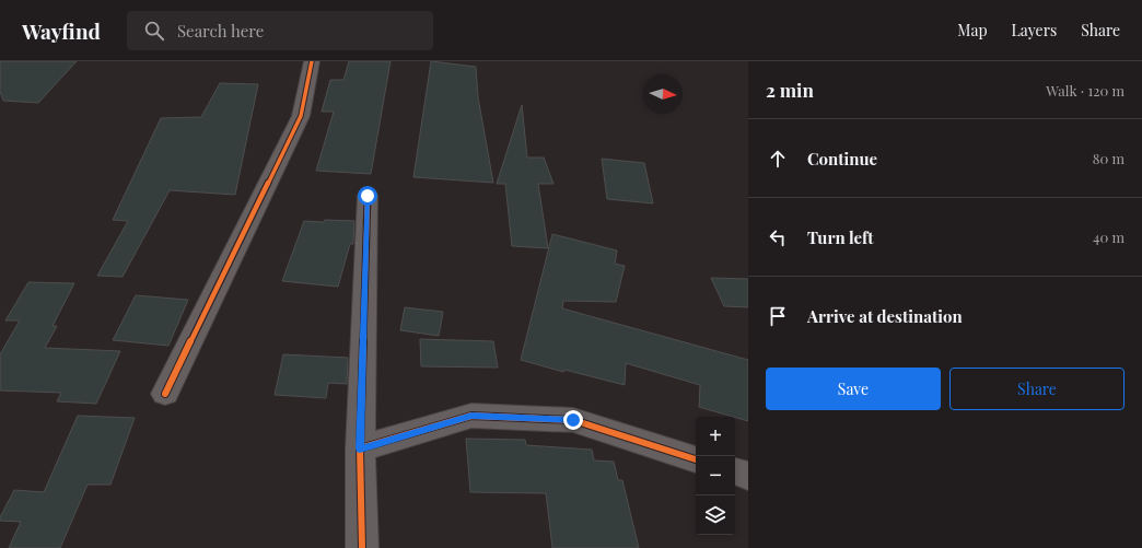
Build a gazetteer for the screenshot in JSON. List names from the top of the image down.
{
  "north": "right",
  "page": {
    "header": "Wayfind",
    "search": "Search here",
    "nav": ["Map", "Layers", "Share"],
    "heading": ["2 min", "Walk · 120 m"],
    "list": [
      ["Continue", "80 m"],
      ["Turn left", "40 m"],
      "Arrive at destination"
    ],
    "buttons": ["Save", "Share"],
    "map_buttons": ["+", "−"]
  }
}
